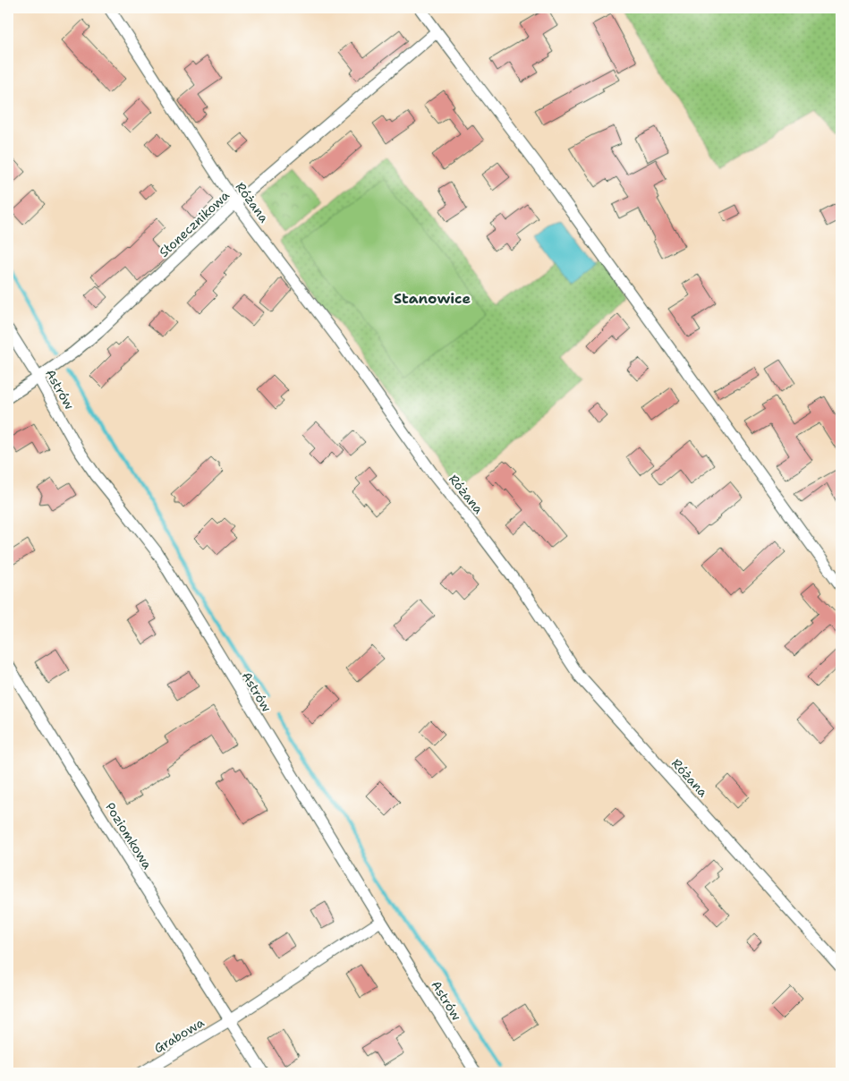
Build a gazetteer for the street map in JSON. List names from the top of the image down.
{
  "streets": {
    "street": [
      "Różana",
      "Słonecznikowa",
      "Astrów",
      "Poziomkowa",
      "Grabowa"
    ]
  },
  "crossings": [
    ["Różana", "Słonecznikowa"],
    ["Słonecznikowa", "Astrów"],
    ["Poziomkowa", "Grabowa"]
  ],
  "districts": ["Stanowice"]
}
